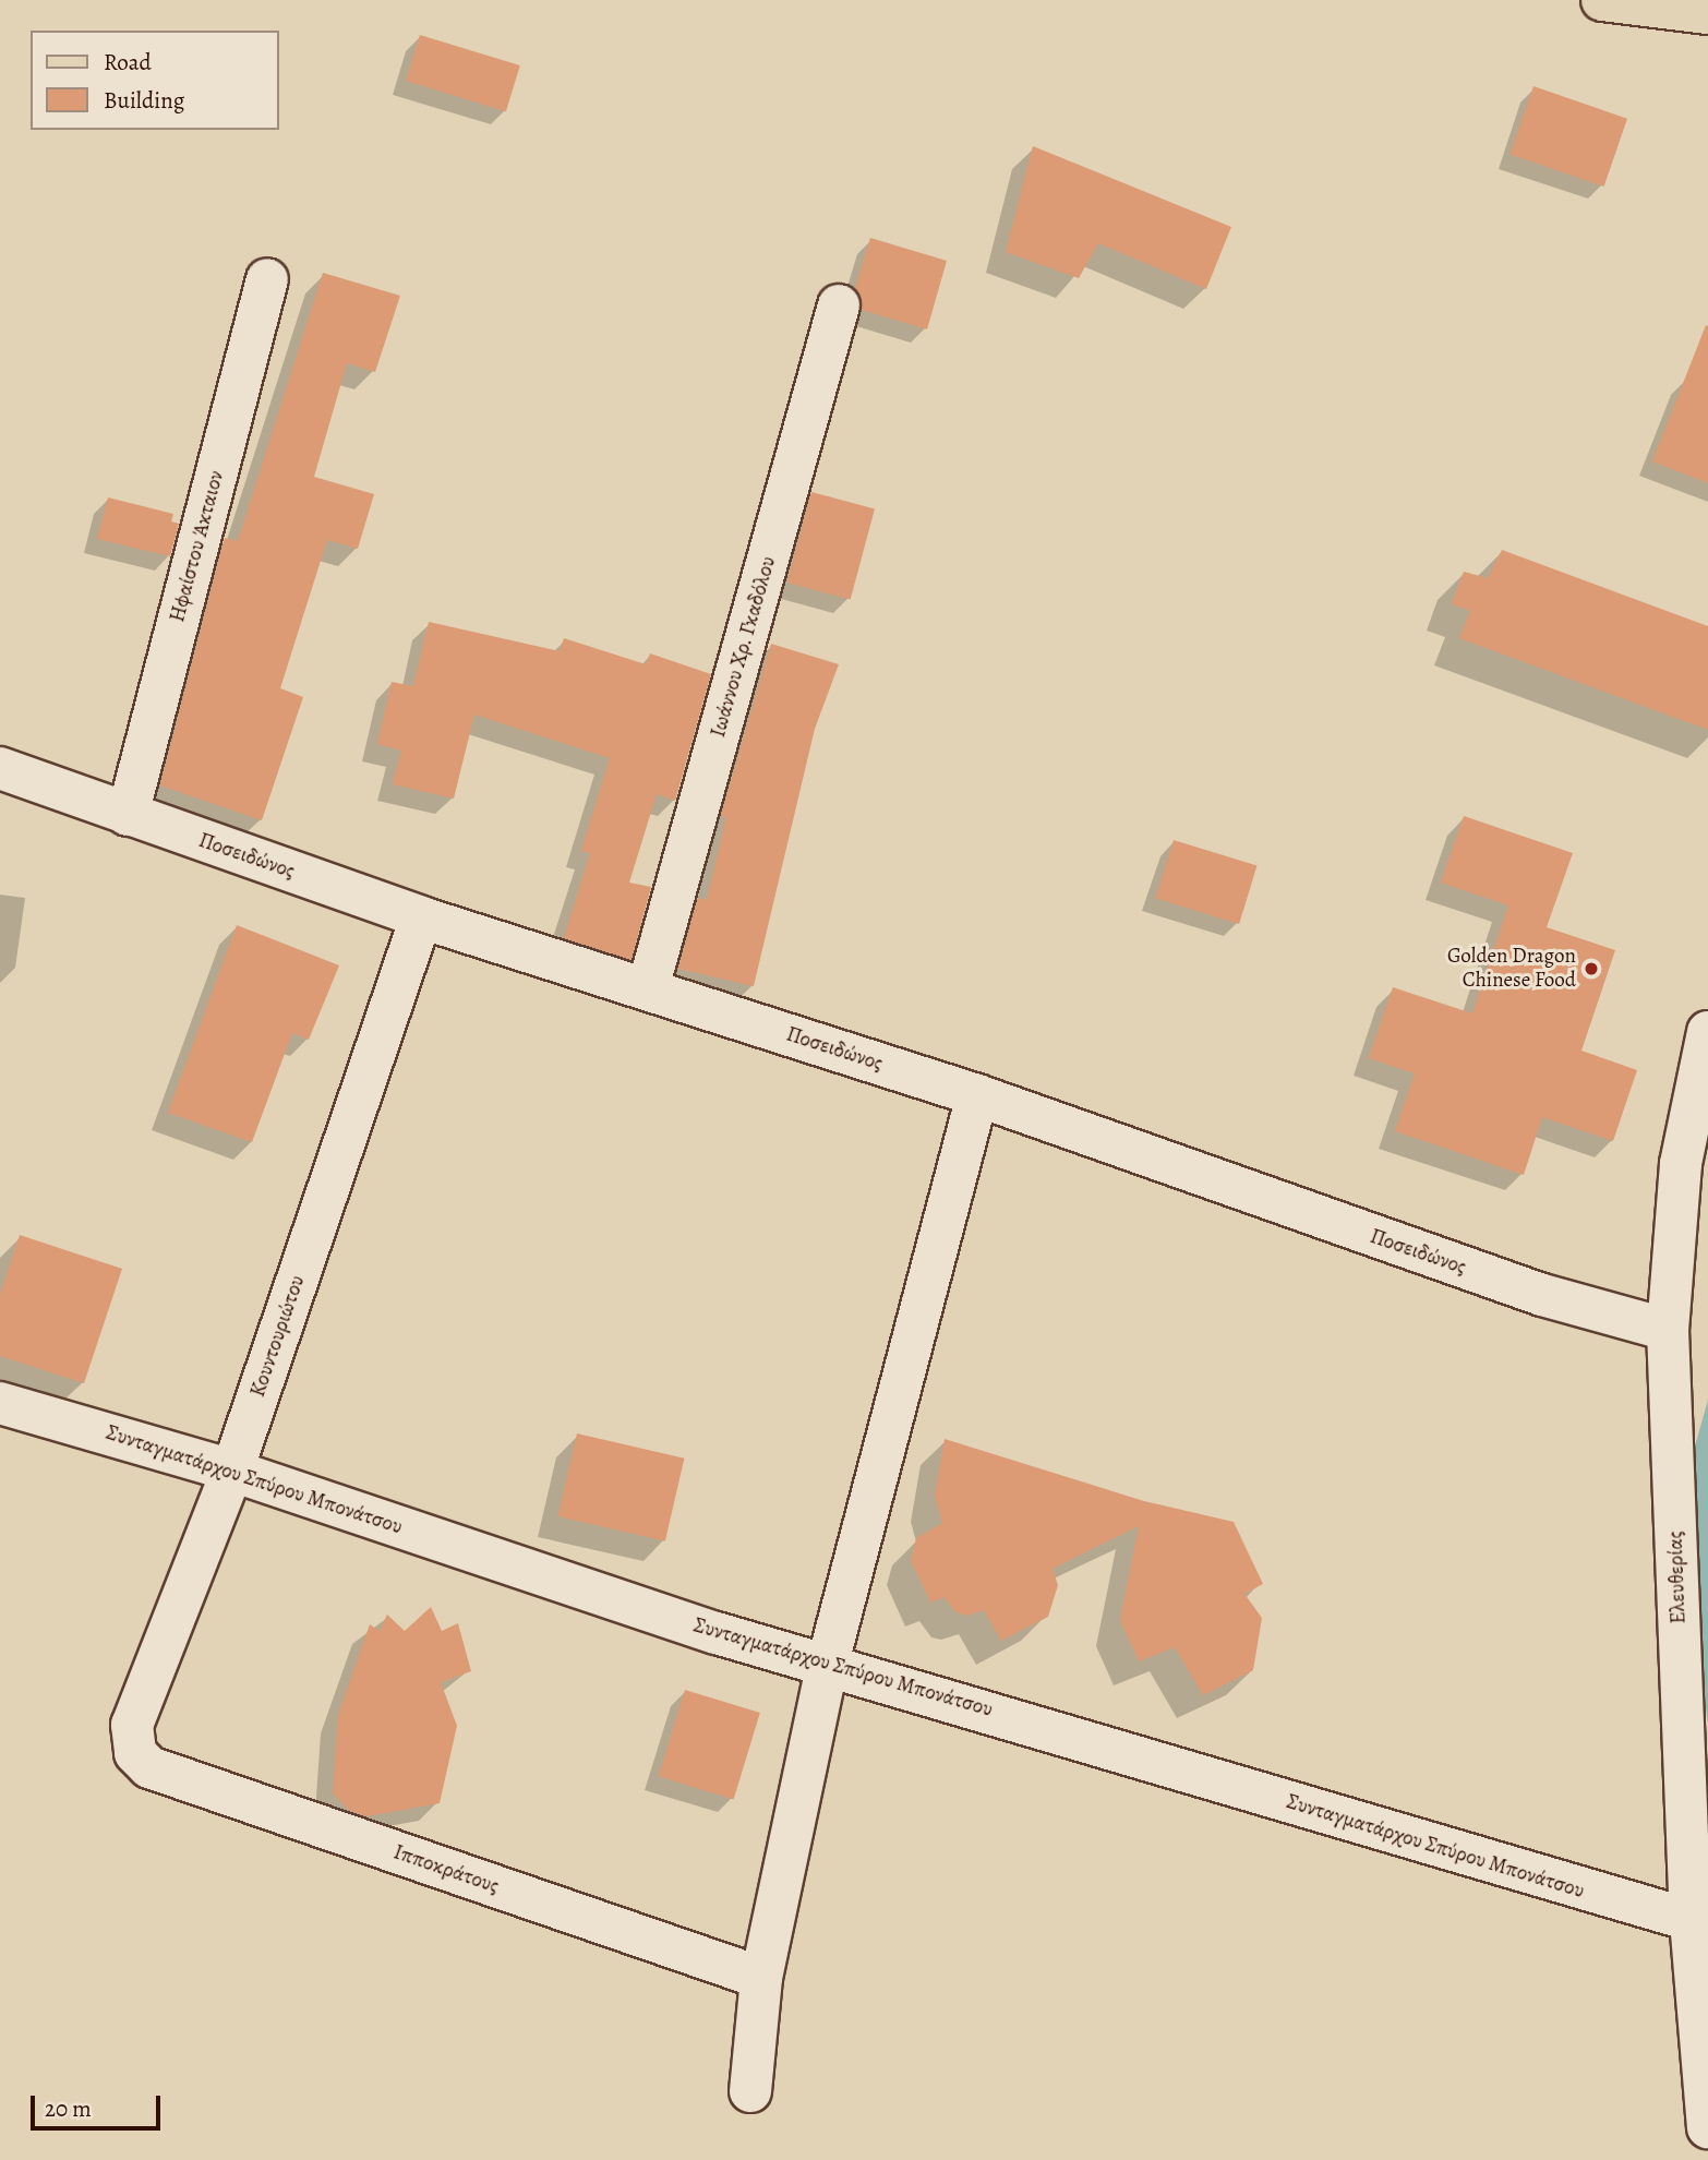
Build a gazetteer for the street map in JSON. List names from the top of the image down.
{
  "streets": {
    "street": [
      "Ηφαίστου Άκταιον",
      "Ιωάννου Χρ. Γκαδόλου",
      "Ποσειδώνος",
      "Κουντουριώτου",
      "Συνταγματάρχου Σπύρου Μπονάτσου",
      "Ελευθερίας",
      "Ιπποκράτους"
    ]
  },
  "crossings": [
    ["Ηφαίστου Άκταιον", "Ποσειδώνος"],
    ["Ιωάννου Χρ. Γκαδόλου", "Ποσειδώνος"],
    ["Ποσειδώνος", "Κουντουριώτου"],
    ["Ποσειδώνος", "Ελευθερίας"],
    ["Κουντουριώτου", "Συνταγματάρχου Σπύρου Μπονάτσου"],
    ["Κουντουριώτου", "Ιπποκράτους"],
    ["Συνταγματάρχου Σπύρου Μπονάτσου", "Ελευθερίας"]
  ],
  "places": ["Golden Dragon Chinese Food"],
  "legend": ["Road", "Building"],
  "scale_bar": "20 m"
}
